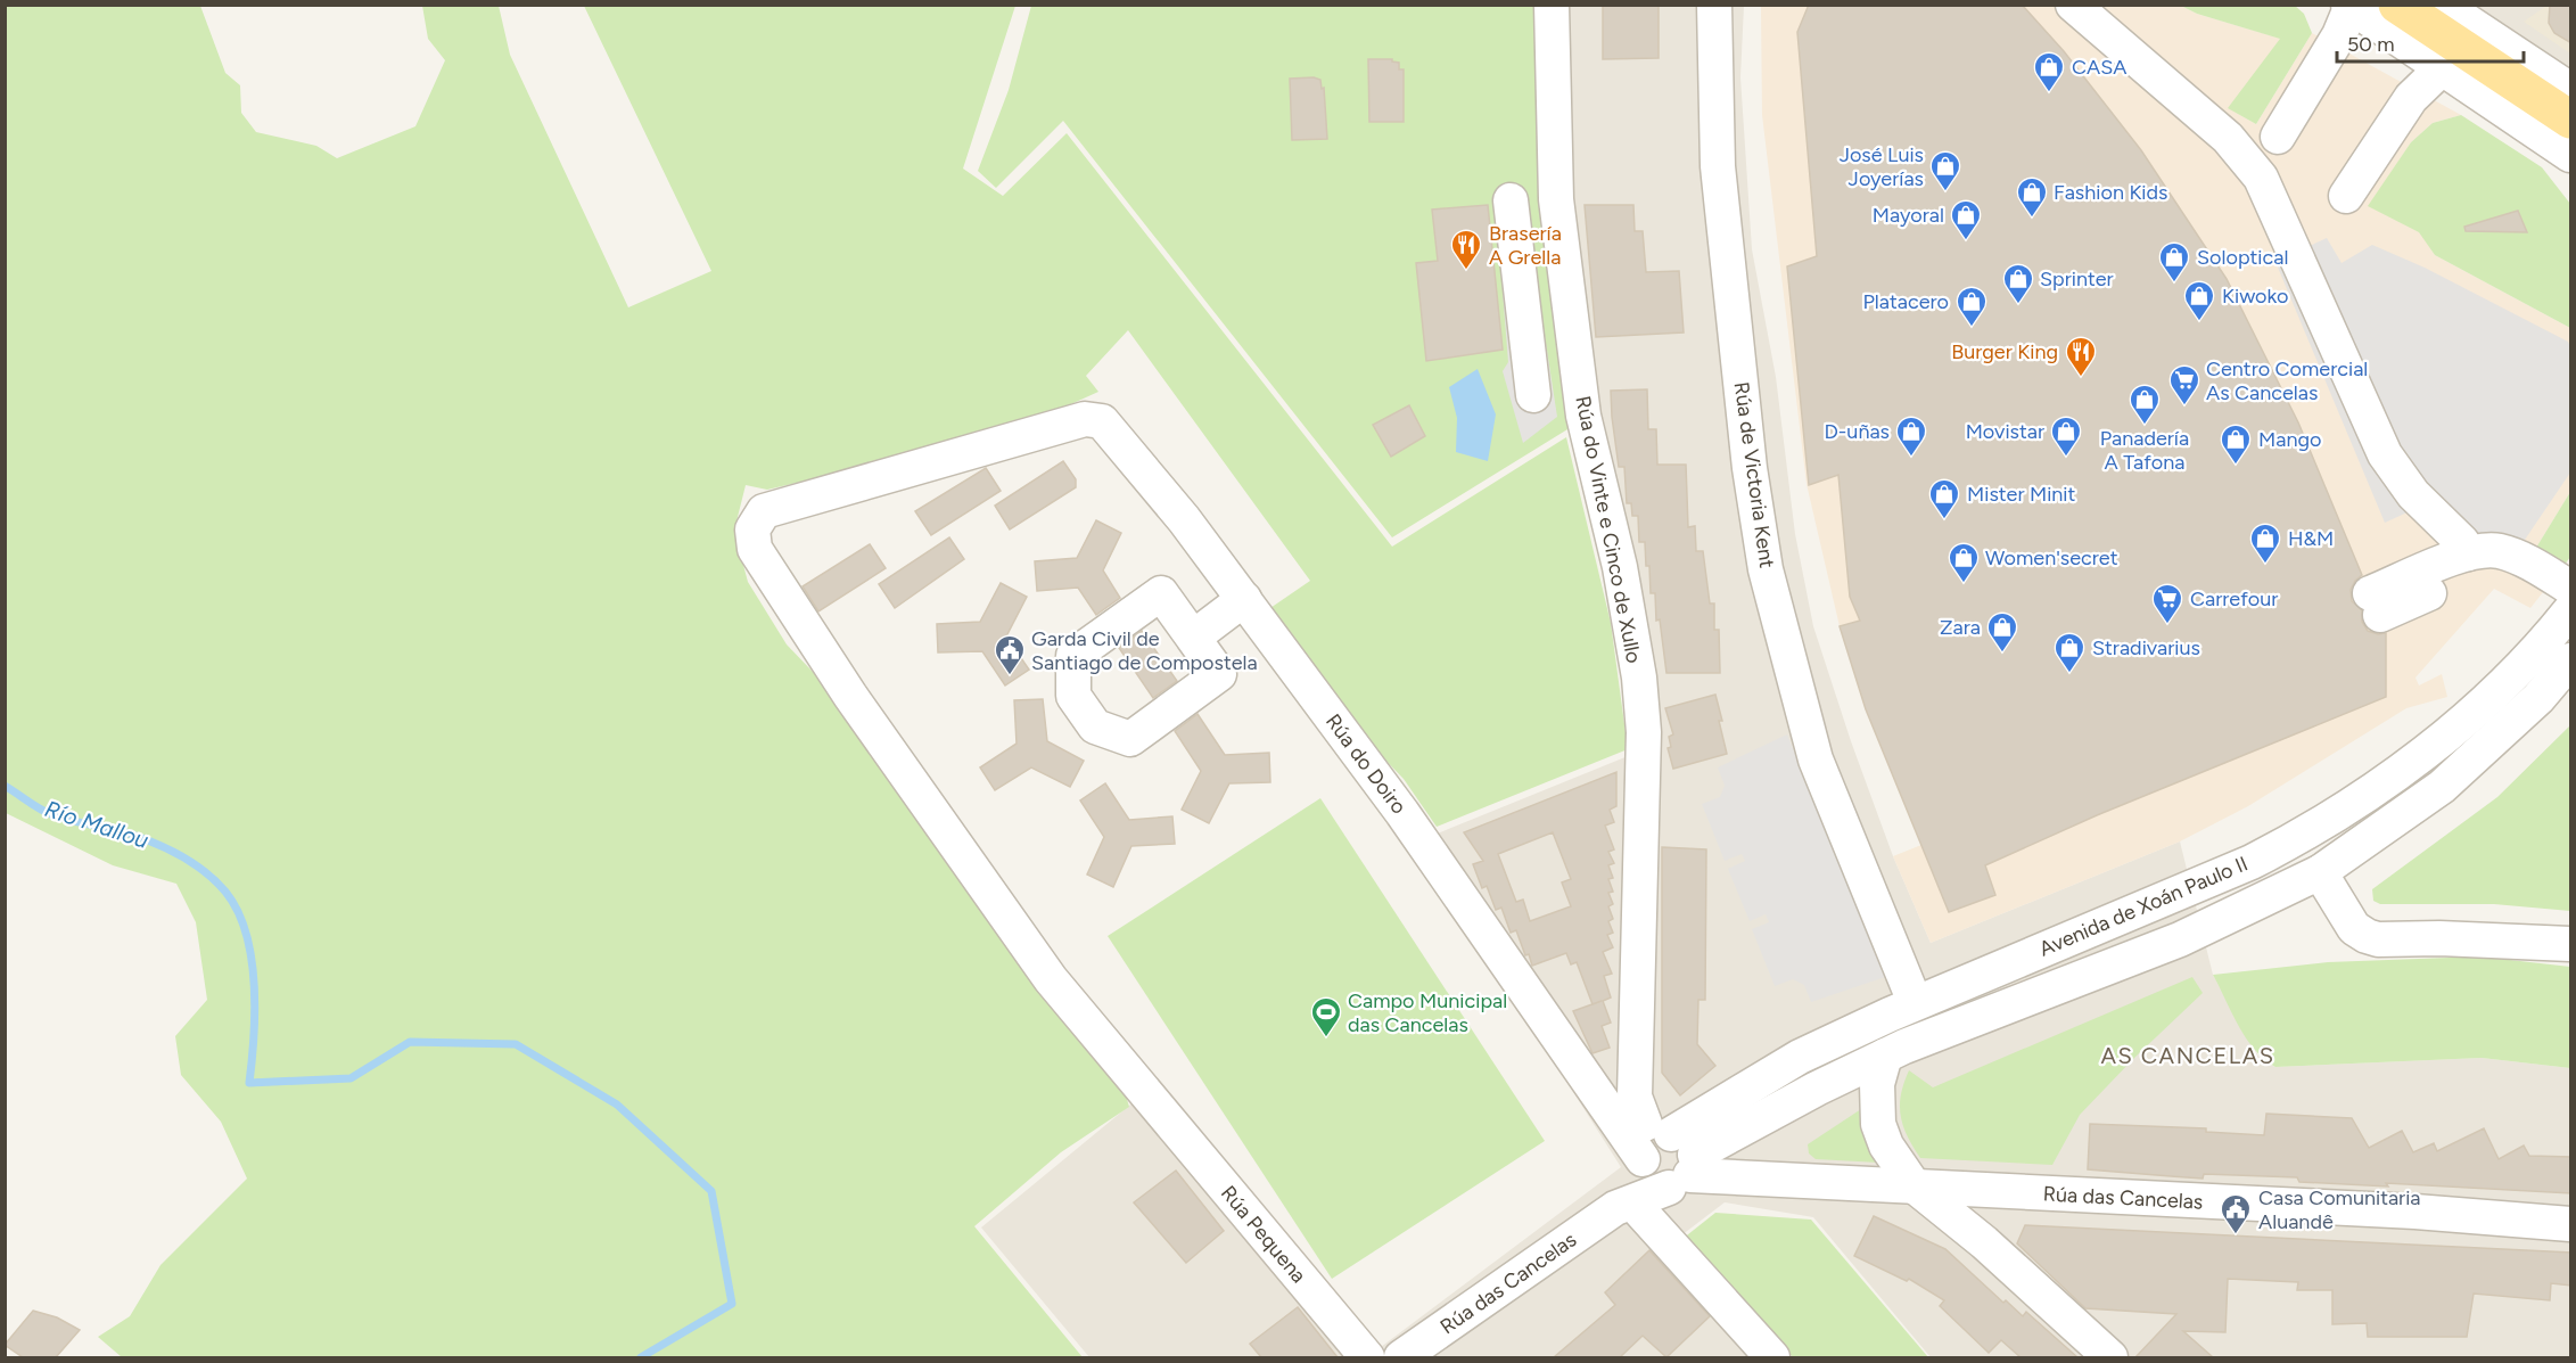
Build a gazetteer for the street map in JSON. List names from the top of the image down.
{
  "streets": {
    "street": [
      "Rúa de Victoria Kent",
      "Rúa do Vinte e Cinco de Xullo",
      "Rúa do Doiro",
      "Avenida de Xoán Paulo II",
      "Rúa das Cancelas",
      "Rúa Pequena"
    ]
  },
  "crossings": [
    ["Rúa de Victoria Kent", "Avenida de Xoán Paulo II"],
    ["Rúa do Vinte e Cinco de Xullo", "Rúa do Doiro"],
    ["Rúa do Vinte e Cinco de Xullo", "Avenida de Xoán Paulo II"],
    ["Rúa do Vinte e Cinco de Xullo", "Rúa das Cancelas"],
    ["Rúa do Doiro", "Avenida de Xoán Paulo II"],
    ["Rúa do Doiro", "Rúa das Cancelas"],
    ["Rúa do Doiro", "Rúa Pequena"],
    ["Avenida de Xoán Paulo II", "Rúa das Cancelas"]
  ],
  "districts": ["AS CANCELAS"],
  "water": ["Río Mallou"],
  "places": {
    "shop": [
      "CASA",
      "José Luis Joyerías",
      "Fashion Kids",
      "Mayoral",
      "Soloptical",
      "Sprinter",
      "Kiwoko",
      "Platacero",
      "Panadería A Tafona",
      "D-uñas",
      "Movistar",
      "Mango",
      "Mister Minit",
      "H&M",
      "Women'secret",
      "Zara",
      "Stradivarius"
    ],
    "restaurant": ["Brasería A Grella", "Burger King"],
    "supermarket": ["Centro Comercial As Cancelas", "Carrefour"],
    "public building": ["Garda Civil de Santiago de Compostela", "Casa Comunitaria Aluandê"],
    "sports": ["Campo Municipal das Cancelas"]
  },
  "scale_bar": "50 m"
}
